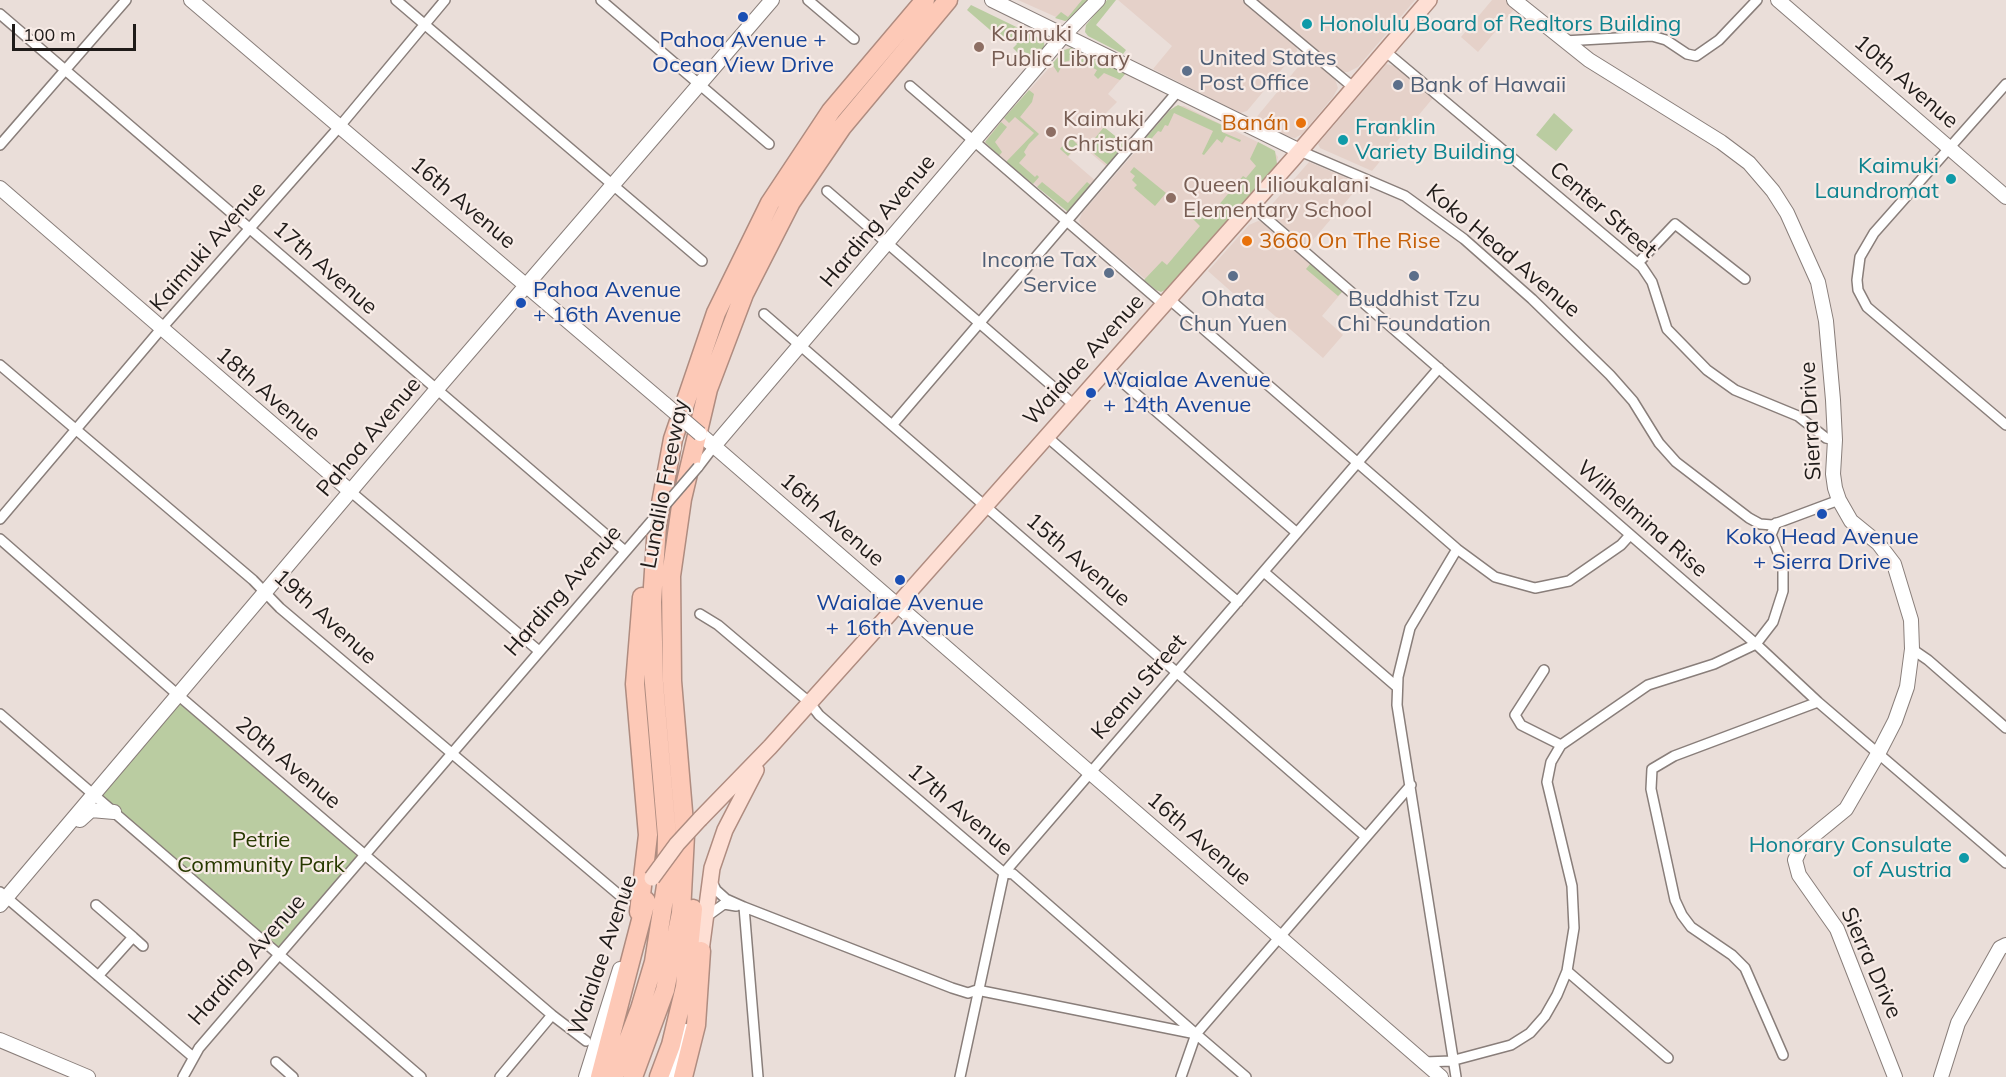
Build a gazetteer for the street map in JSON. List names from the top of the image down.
{
  "streets": {
    "highway": ["Lunalilo Freeway"],
    "main road": ["Waialae Avenue"],
    "street": [
      "10th Avenue",
      "16th Avenue",
      "Center Street",
      "Harding Avenue",
      "Kaimuki Avenue",
      "Koko Head Avenue",
      "17th Avenue",
      "18th Avenue",
      "Sierra Drive",
      "Pahoa Avenue",
      "Wilhelmina Rise",
      "15th Avenue",
      "19th Avenue",
      "Keanu Street",
      "20th Avenue"
    ]
  },
  "crossings": [
    ["16th Avenue", "Harding Avenue"],
    ["16th Avenue", "Kaimuki Avenue"],
    ["16th Avenue", "Waialae Avenue"],
    ["16th Avenue", "Pahoa Avenue"],
    ["16th Avenue", "Keanu Street"],
    ["Center Street", "Waialae Avenue"],
    ["Center Street", "Sierra Drive"],
    ["Harding Avenue", "Koko Head Avenue"],
    ["Harding Avenue", "17th Avenue"],
    ["Harding Avenue", "18th Avenue"],
    ["Harding Avenue", "15th Avenue"],
    ["Harding Avenue", "19th Avenue"],
    ["Harding Avenue", "20th Avenue"],
    ["Kaimuki Avenue", "17th Avenue"],
    ["Kaimuki Avenue", "18th Avenue"],
    ["Kaimuki Avenue", "19th Avenue"],
    ["Koko Head Avenue", "Waialae Avenue"],
    ["17th Avenue", "Waialae Avenue"],
    ["17th Avenue", "Pahoa Avenue"],
    ["17th Avenue", "Keanu Street"],
    ["Waialae Avenue", "Wilhelmina Rise"],
    ["Waialae Avenue", "15th Avenue"],
    ["18th Avenue", "Pahoa Avenue"],
    ["Sierra Drive", "Wilhelmina Rise"],
    ["Pahoa Avenue", "19th Avenue"],
    ["Pahoa Avenue", "20th Avenue"],
    ["Wilhelmina Rise", "Keanu Street"],
    ["15th Avenue", "Keanu Street"]
  ],
  "parks": ["Petrie Community Park"],
  "places": [
    "Pahoa Avenue + Ocean View Drive",
    "Honolulu Board of Realtors Building",
    "Kaimuki Public Library",
    "United States Post Office",
    "Bank of Hawaii",
    "Banán",
    "Kaimuki Christian",
    "Franklin Variety Building",
    "Kaimuki Laundromat",
    "Queen Lilioukalani Elementary School",
    "3660 On The Rise",
    "Income Tax Service",
    "Ohata Chun Yuen",
    "Buddhist Tzu Chi Foundation",
    "Pahoa Avenue + 16th Avenue",
    "Waialae Avenue + 14th Avenue",
    "Koko Head Avenue + Sierra Drive",
    "Waialae Avenue + 16th Avenue",
    "Honorary Consulate of Austria"
  ],
  "scale_bar": "100 m"
}
